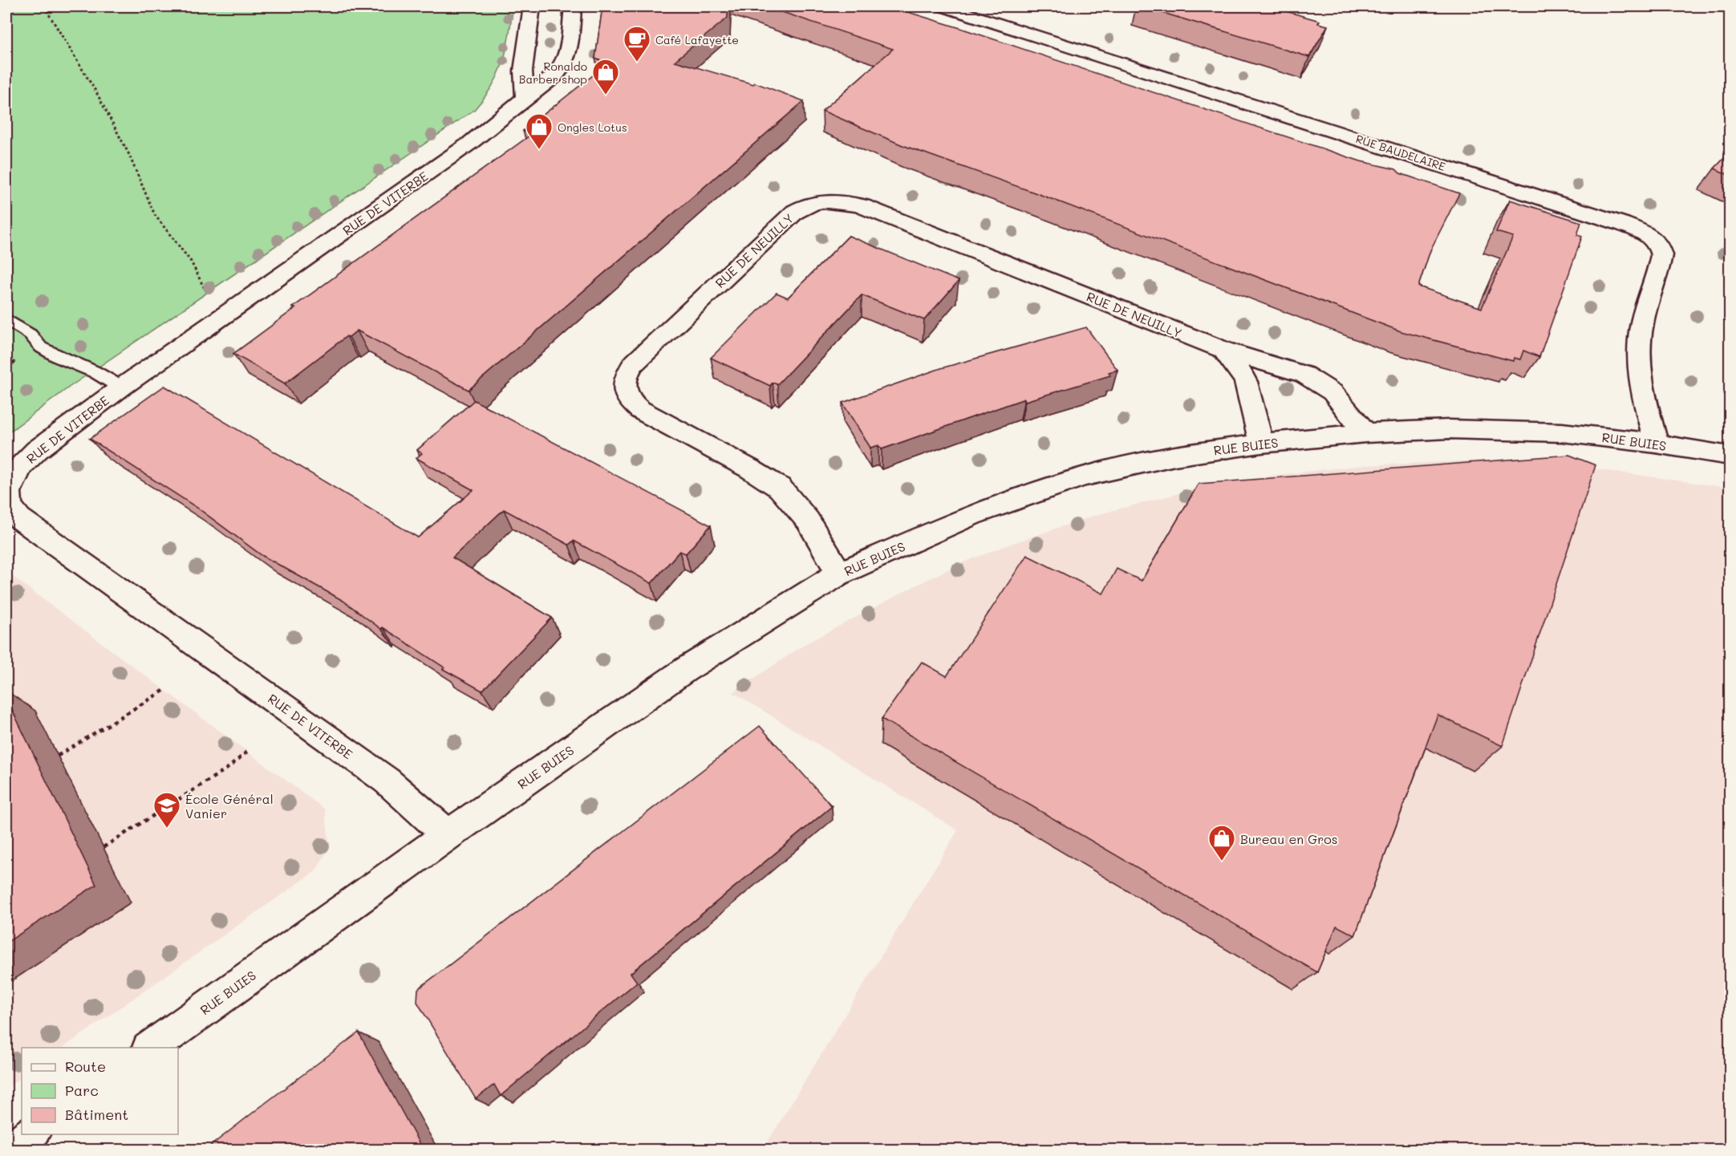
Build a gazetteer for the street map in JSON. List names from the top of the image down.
{
  "streets": {
    "street": [
      "RUE BAUDELAIRE",
      "RUE DE VITERBE",
      "RUE DE NEUILLY",
      "RUE BUIES"
    ]
  },
  "crossings": [
    ["RUE BAUDELAIRE", "RUE BUIES"],
    ["RUE DE VITERBE", "RUE BUIES"],
    ["RUE DE NEUILLY", "RUE BUIES"]
  ],
  "places": {
    "cafe": ["Café Lafayette"],
    "shop": ["Ronaldo Barber shop", "Ongles Lotus", "Bureau en Gros"],
    "school or university": ["École Général Vanier"]
  },
  "legend": ["Route", "Parc", "Bâtiment"]
}
